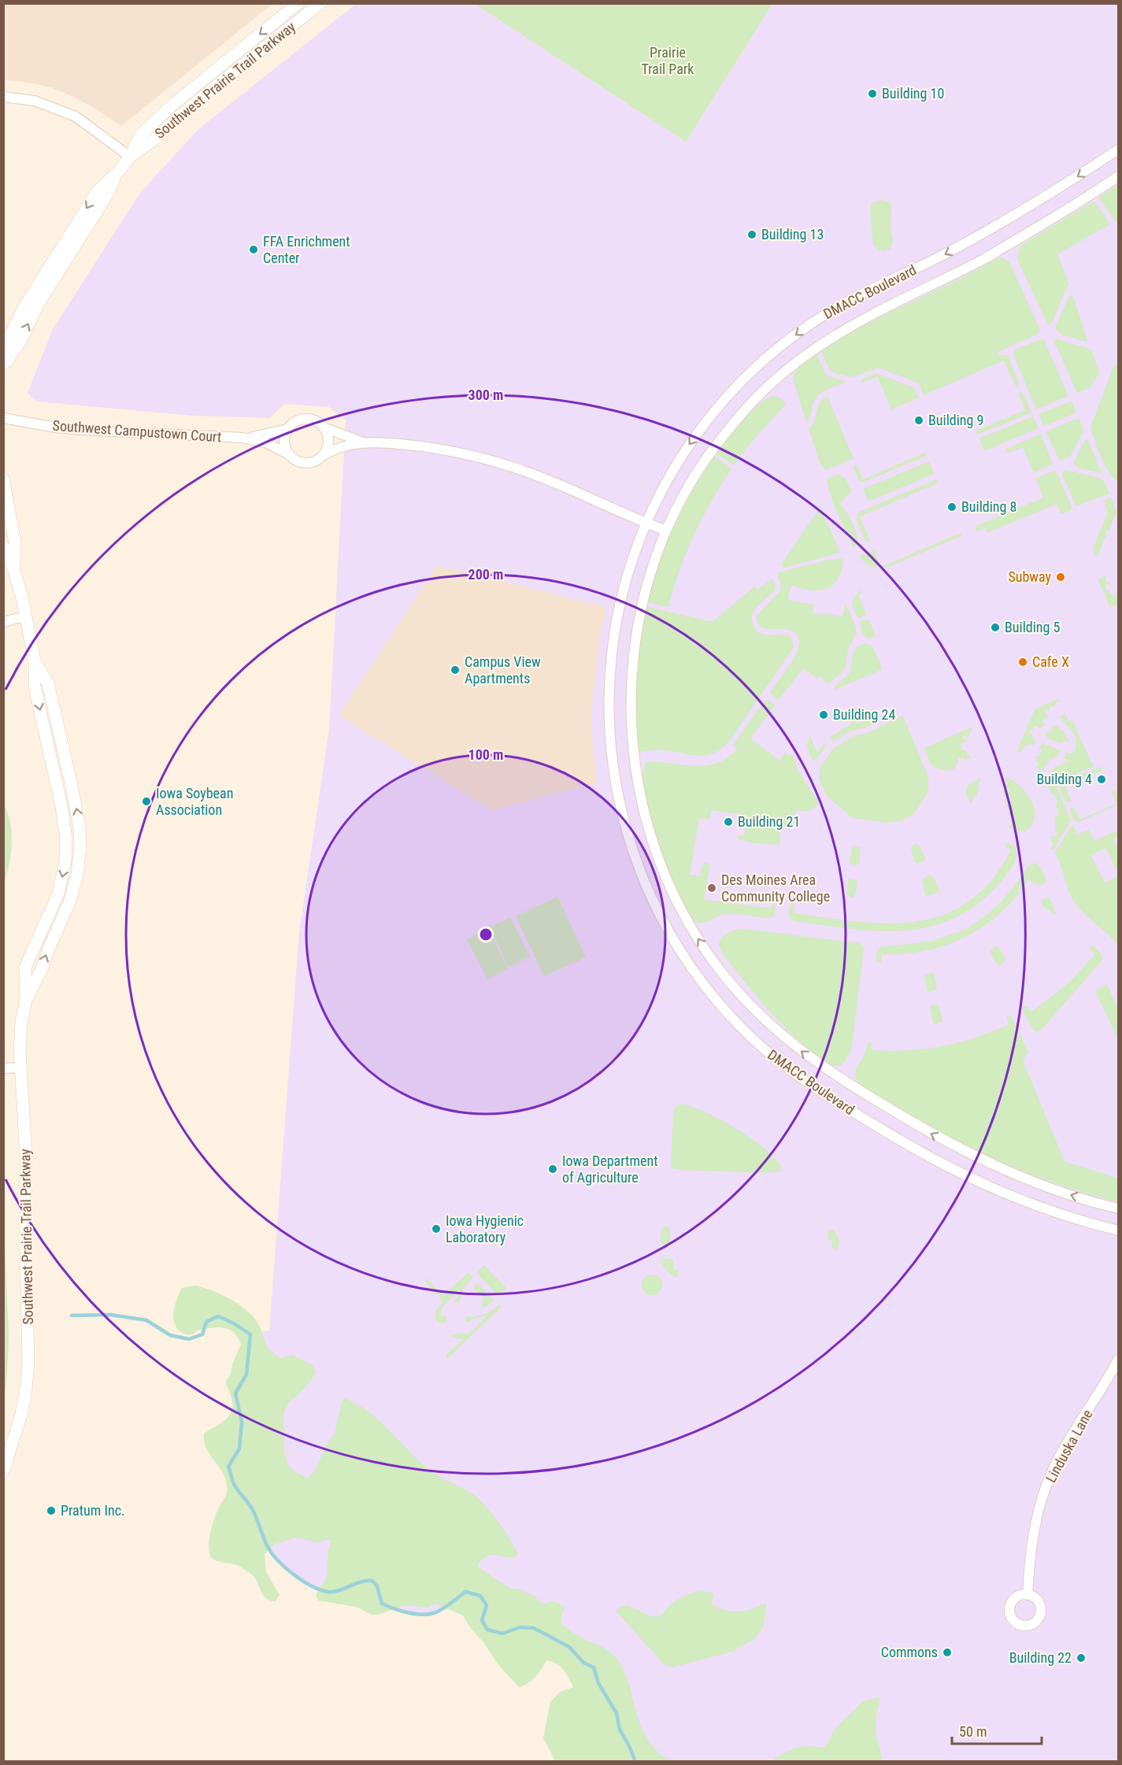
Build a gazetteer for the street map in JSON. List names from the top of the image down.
{
  "streets": {
    "street": [
      "Southwest Prairie Trail Parkway",
      "DMACC Boulevard",
      "Southwest Campustown Court",
      "Linduska Lane"
    ]
  },
  "crossings": [
    ["DMACC Boulevard", "Southwest Campustown Court"]
  ],
  "parks": ["Prairie Trail Park"],
  "places": [
    "Building 10",
    "Building 13",
    "FFA Enrichment Center",
    "Building 9",
    "Building 8",
    "Subway",
    "Building 5",
    "Cafe X",
    "Campus View Apartments",
    "Building 24",
    "Building 4",
    "Iowa Soybean Association",
    "Building 21",
    "Des Moines Area Community College",
    "Iowa Department of Agriculture",
    "Iowa Hygienic Laboratory",
    "Pratum Inc.",
    "Commons",
    "Building 22"
  ],
  "scale_bar": "50 m",
  "rings": ["300 m", "200 m", "100 m"]
}
